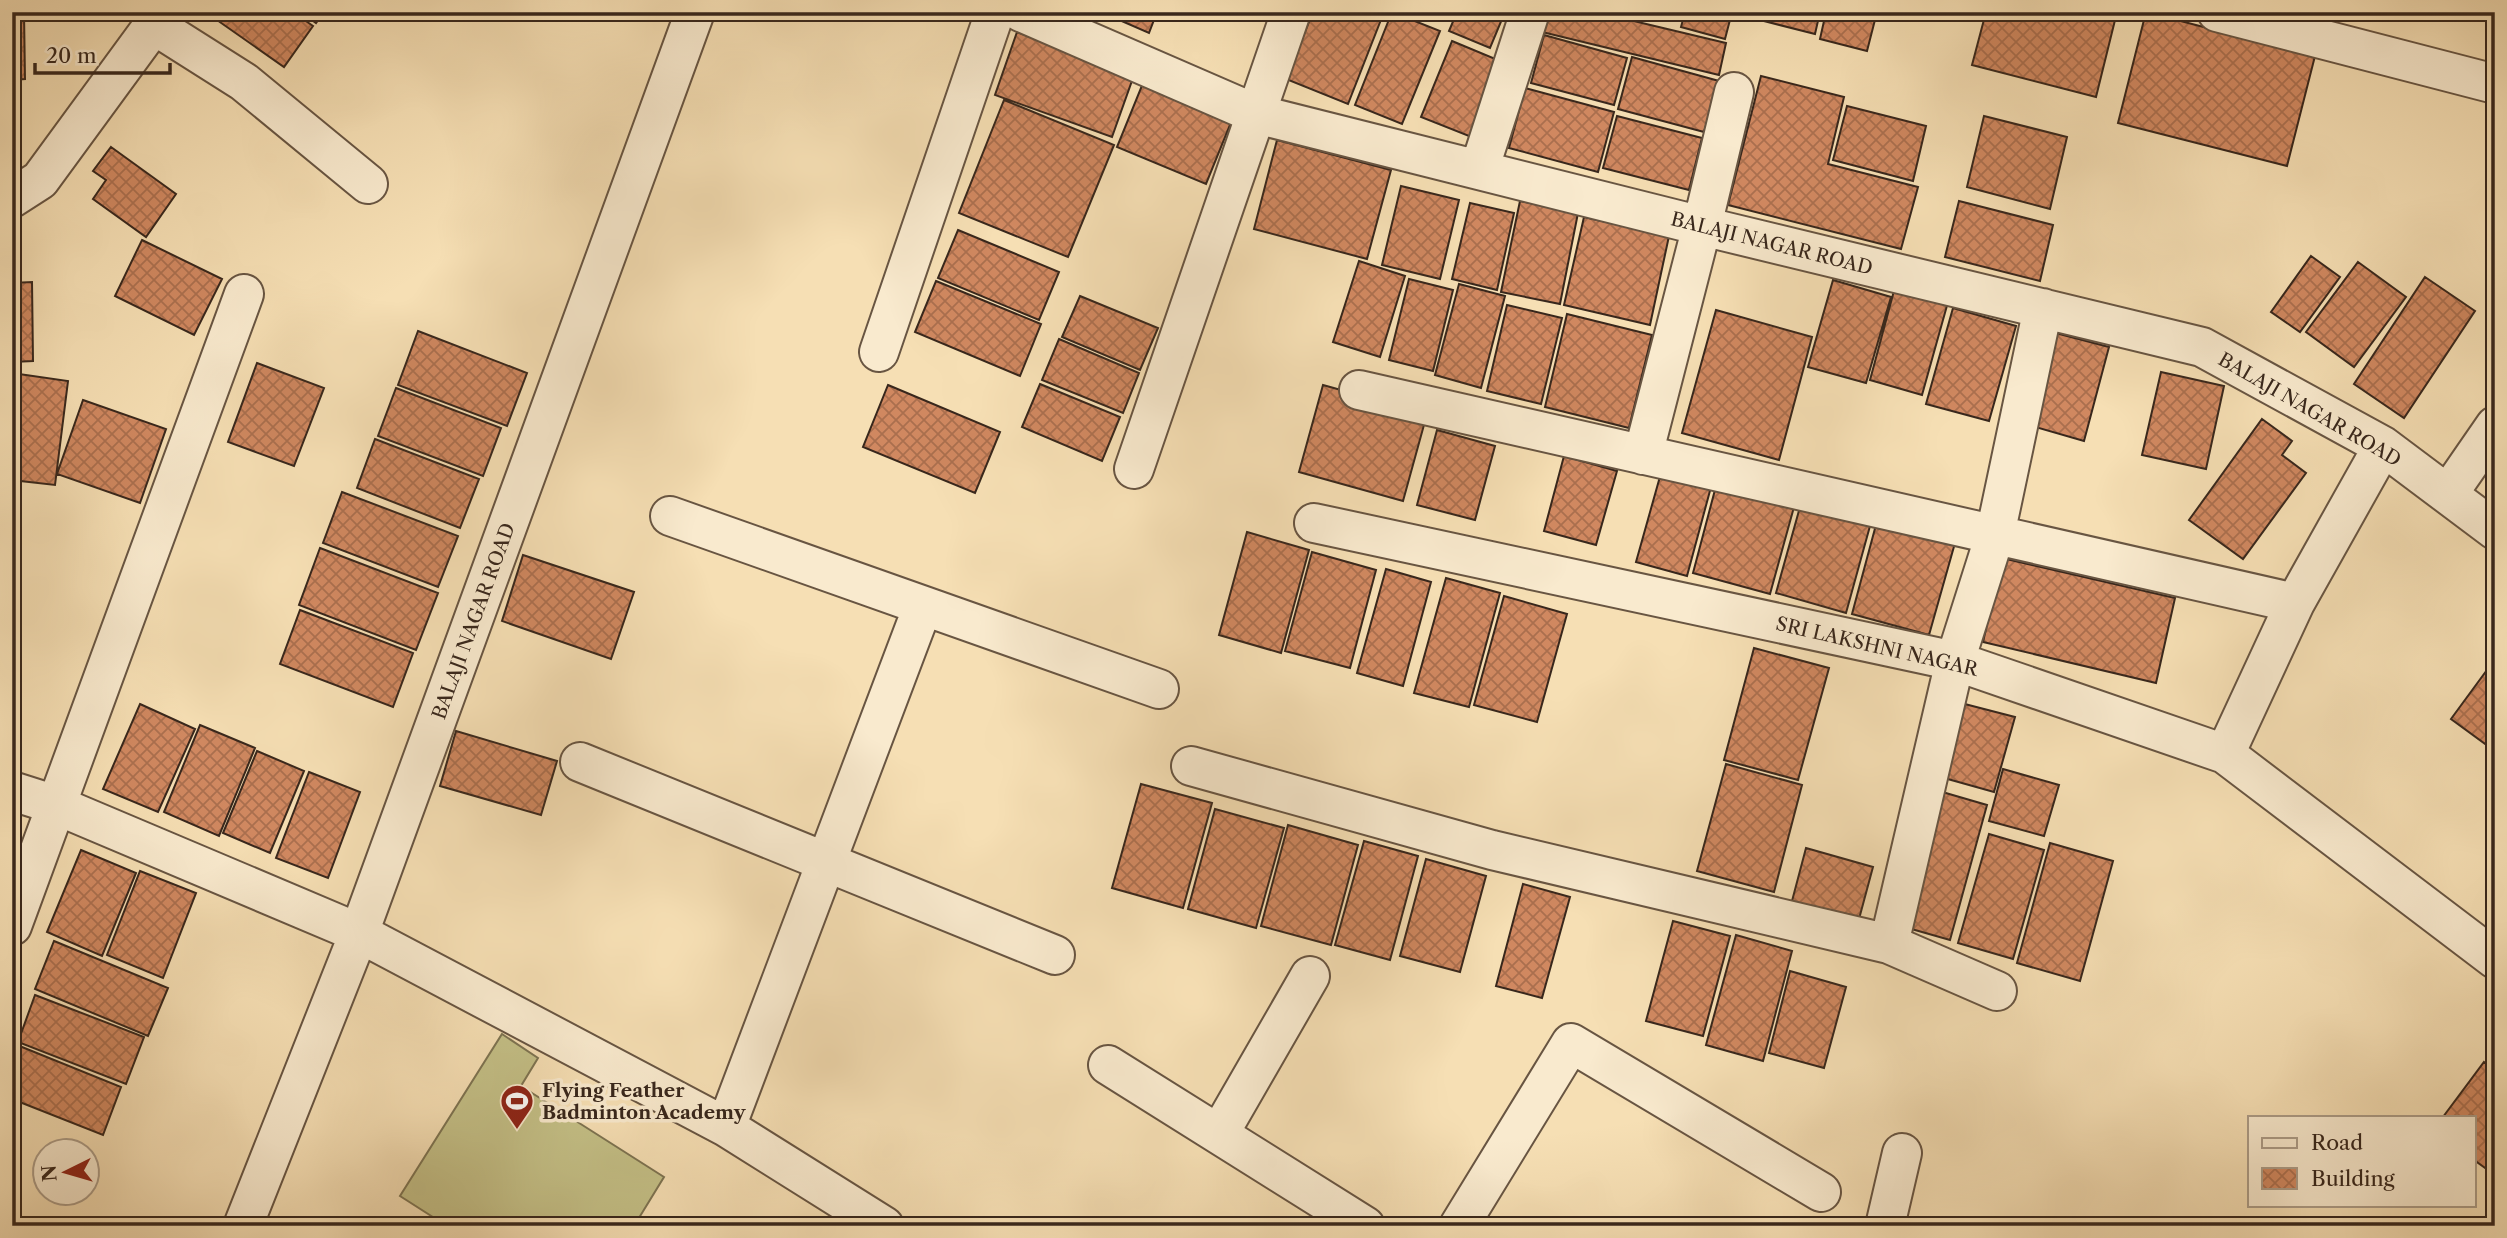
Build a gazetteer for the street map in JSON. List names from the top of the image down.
{
  "streets": {
    "street": ["BALAJI NAGAR ROAD", "SRI LAKSHNI NAGAR"]
  },
  "places": {
    "sports": ["Flying Feather Badminton Academy"]
  },
  "legend": ["Road", "Building"],
  "scale_bar": "20 m",
  "north": "left"
}
